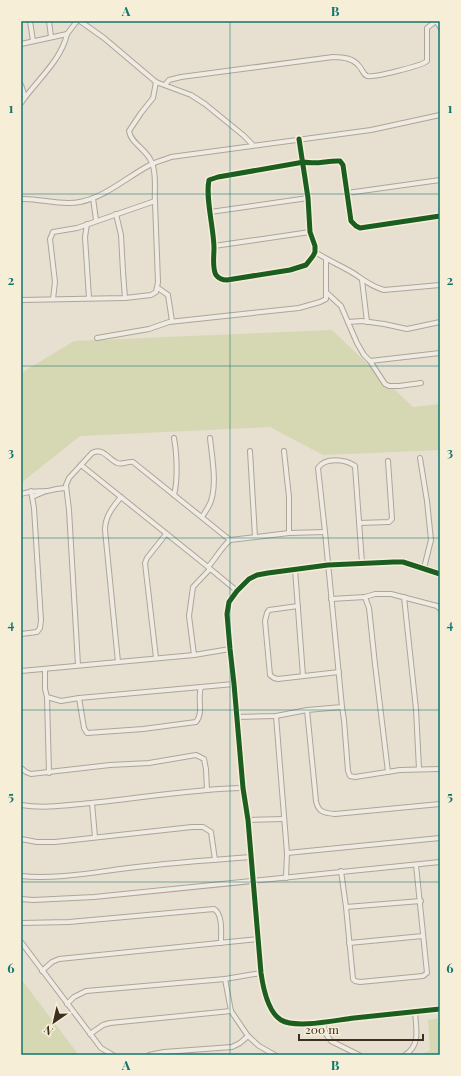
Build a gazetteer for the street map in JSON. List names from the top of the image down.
{
  "scale_bar": "200 m",
  "north": "bottom left",
  "grid": {
    "columns": ["A", "B"],
    "rows": [
      "1",
      "2",
      "3",
      "4",
      "5",
      "6"
    ]
  }
}
